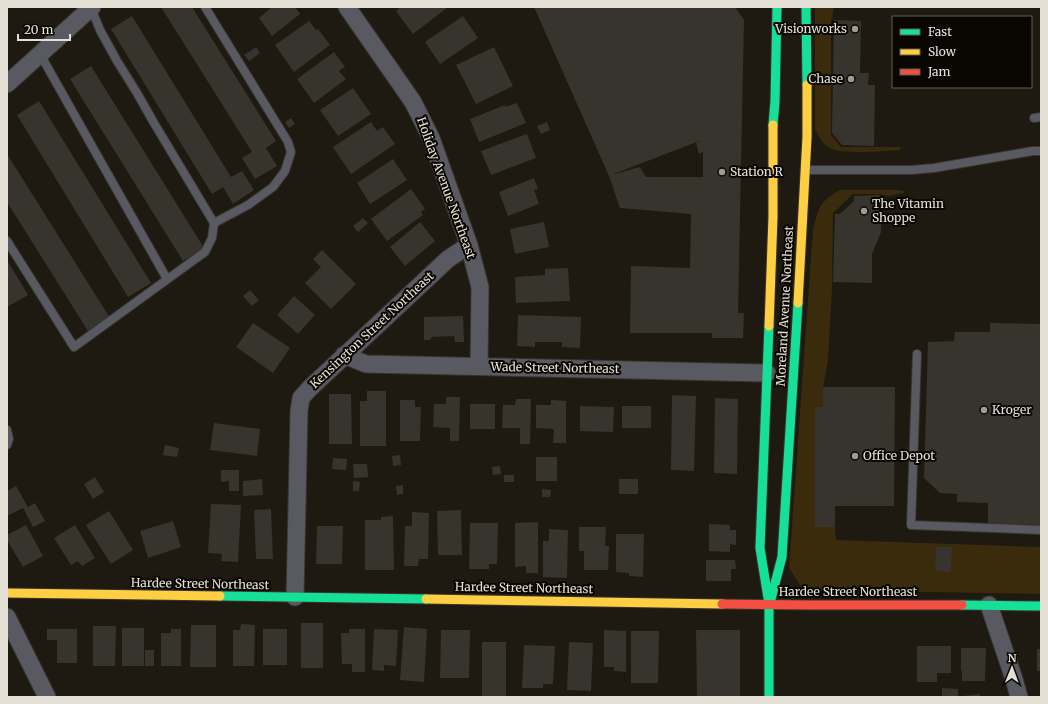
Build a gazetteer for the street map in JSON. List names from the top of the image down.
{
  "streets": {
    "main road": ["Moreland Avenue Northeast", "Hardee Street Northeast"],
    "street": ["Holiday Avenue Northeast", "Kensington Street Northeast", "Wade Street Northeast"]
  },
  "crossings": [
    ["Holiday Avenue Northeast", "Kensington Street Northeast"],
    ["Holiday Avenue Northeast", "Wade Street Northeast"],
    ["Moreland Avenue Northeast", "Wade Street Northeast"],
    ["Moreland Avenue Northeast", "Hardee Street Northeast"],
    ["Kensington Street Northeast", "Wade Street Northeast"],
    ["Kensington Street Northeast", "Hardee Street Northeast"]
  ],
  "places": [
    "Visionworks",
    "Chase",
    "Station R",
    "The Vitamin Shoppe",
    "Kroger",
    "Office Depot"
  ],
  "legend": ["Fast", "Slow", "Jam"],
  "scale_bar": "20 m",
  "north": "top"
}
